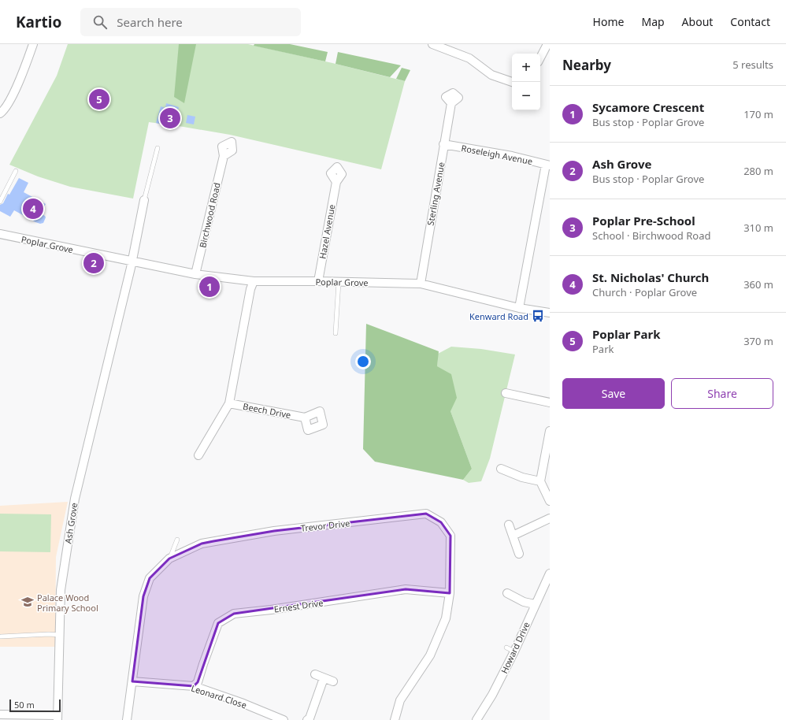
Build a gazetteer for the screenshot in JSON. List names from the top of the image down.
{
  "streets": {
    "street": [
      "Roseleigh Avenue",
      "Sterling Avenue",
      "Birchwood Road",
      "Hazel Avenue",
      "Poplar Grove",
      "Beech Drive",
      "Ash Grove",
      "Trevor Drive",
      "Ernest Drive",
      "Howard Drive",
      "Leonard Close"
    ]
  },
  "crossings": [
    ["Roseleigh Avenue", "Sterling Avenue"],
    ["Sterling Avenue", "Poplar Grove"],
    ["Birchwood Road", "Poplar Grove"],
    ["Hazel Avenue", "Poplar Grove"],
    ["Poplar Grove", "Ash Grove"],
    ["Trevor Drive", "Ernest Drive"],
    ["Trevor Drive", "Leonard Close"],
    ["Ernest Drive", "Leonard Close"]
  ],
  "places": {
    "bus stop": ["Kenward Road"],
    "school or university": ["Palace Wood Primary School"]
  },
  "scale_bar": "50 m",
  "page": {
    "header": "Kartio",
    "search": "Search here",
    "nav": [
      "Home",
      "Map",
      "About",
      "Contact"
    ],
    "heading": ["Nearby", "5 results"],
    "map_buttons": ["+", "−"],
    "list": [
      {
        "mark": "1",
        "name": "Sycamore Crescent",
        "note": "Bus stop · Poplar Grove",
        "value": "170 m"
      },
      {
        "mark": "2",
        "name": "Ash Grove",
        "note": "Bus stop · Poplar Grove",
        "value": "280 m"
      },
      {
        "mark": "3",
        "name": "Poplar Pre-School",
        "note": "School · Birchwood Road",
        "value": "310 m"
      },
      {
        "mark": "4",
        "name": "St. Nicholas' Church",
        "note": "Church · Poplar Grove",
        "value": "360 m"
      },
      {
        "mark": "5",
        "name": "Poplar Park",
        "note": "Park",
        "value": "370 m"
      }
    ],
    "pins": [
      "5",
      "3",
      "4",
      "2",
      "1"
    ],
    "buttons": ["Save", "Share"],
    "scale": "50 m"
  }
}
